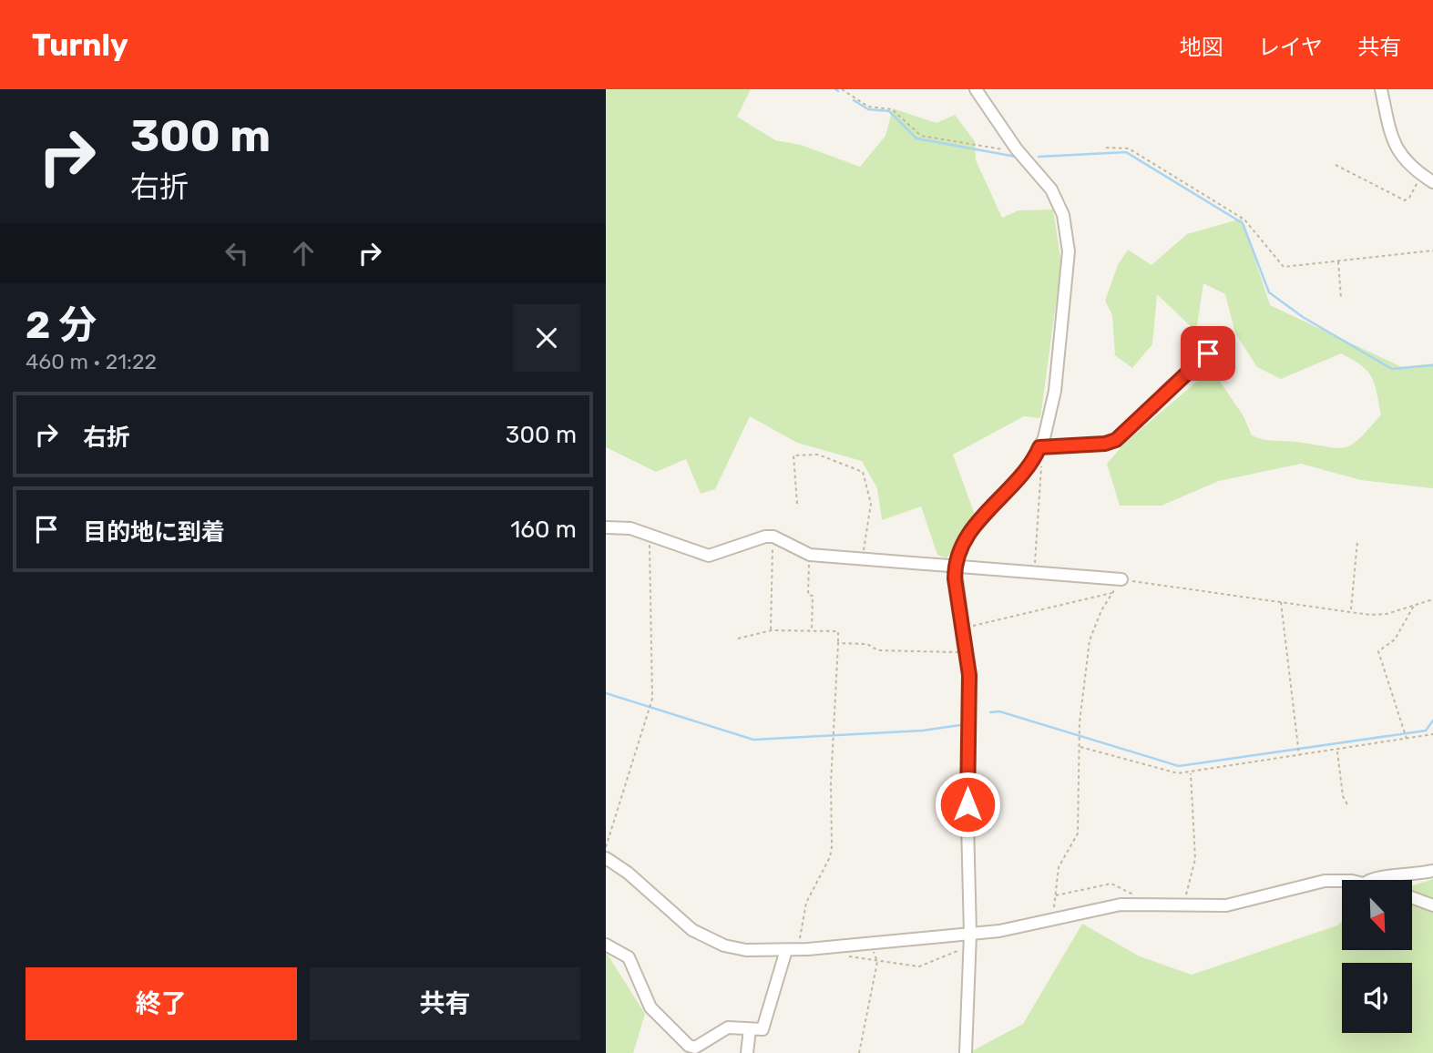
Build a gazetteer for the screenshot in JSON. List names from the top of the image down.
{
  "north": "bottom right",
  "page": {
    "header": "Turnly",
    "nav": ["地図", "レイヤ", "共有"],
    "turn": ["300 m", "右折"],
    "heading": ["2 分", "460 m · 21:22"],
    "list": [
      {
        "name": "右折",
        "value": "300 m"
      },
      {
        "name": "目的地に到着",
        "value": "160 m"
      }
    ],
    "buttons": ["終了", "共有"]
  }
}
